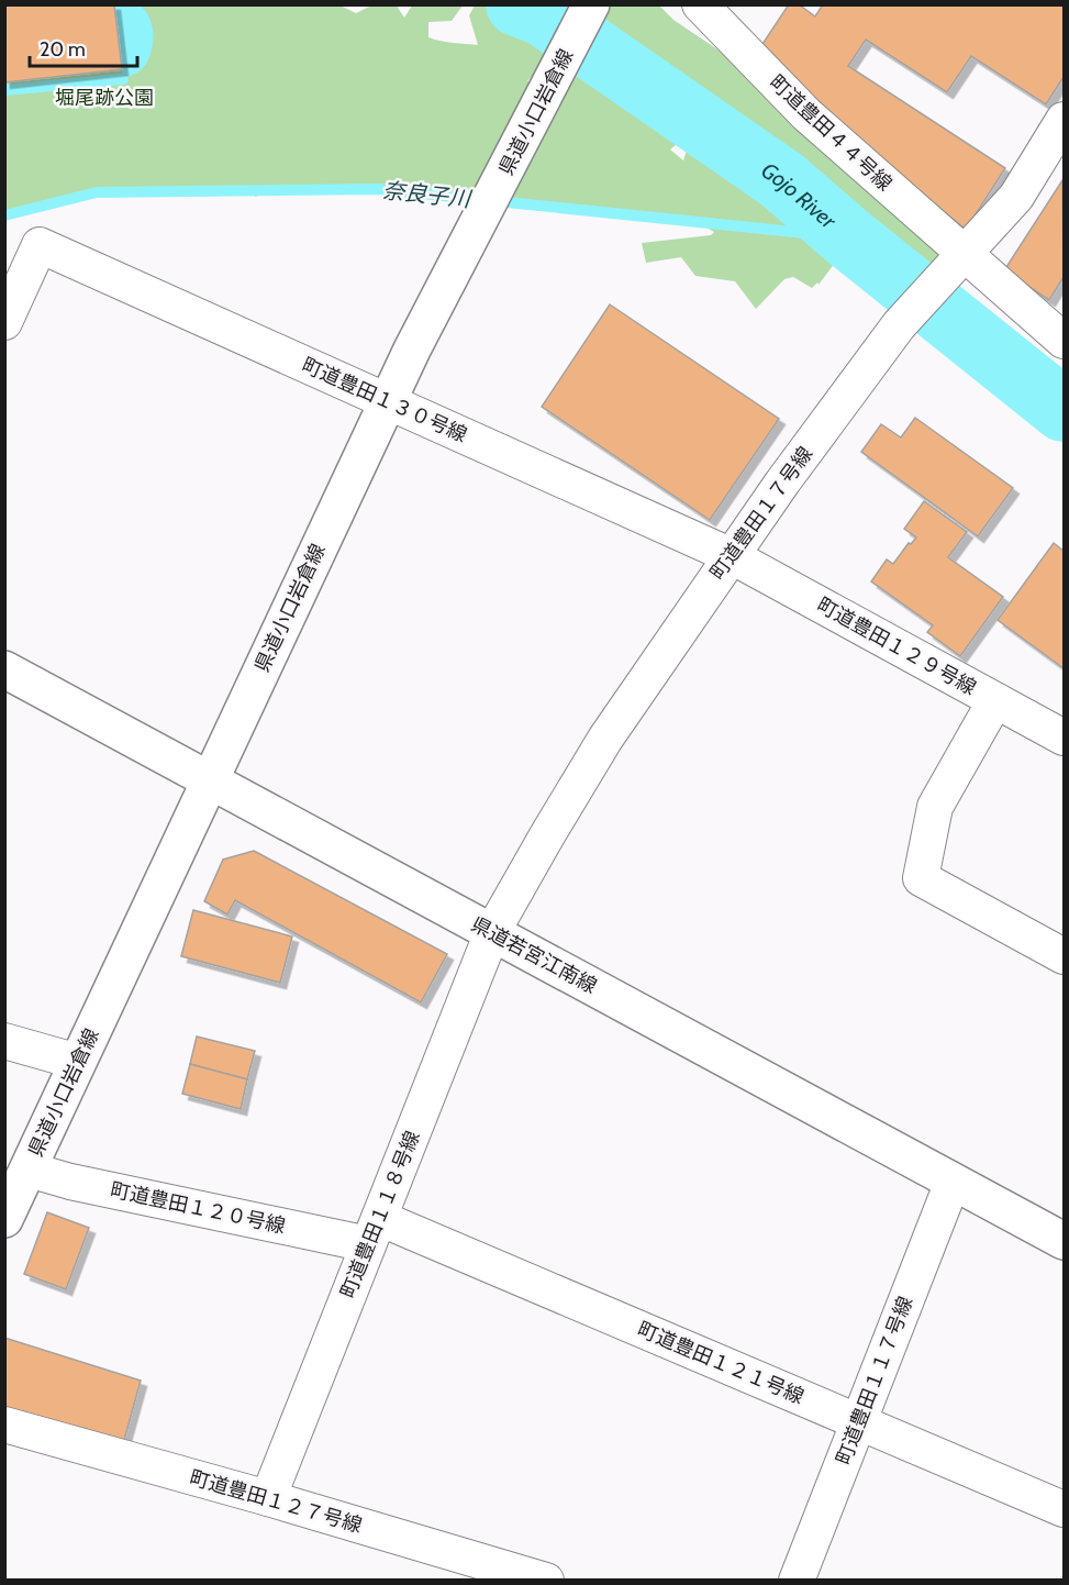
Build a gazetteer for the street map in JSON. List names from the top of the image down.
{
  "streets": {
    "main road": ["県道小口岩倉線", "県道若宮江南線"],
    "street": [
      "町道豊田４４号線",
      "町道豊田１３０号線",
      "町道豊田１７号線",
      "町道豊田１２９号線",
      "町道豊田１２０号線",
      "町道豊田１１８号線",
      "町道豊田１２１号線",
      "町道豊田１１７号線",
      "町道豊田１２７号線"
    ]
  },
  "crossings": [
    ["県道小口岩倉線", "町道豊田１３０号線"],
    ["県道小口岩倉線", "県道若宮江南線"],
    ["県道小口岩倉線", "町道豊田１２０号線"],
    ["町道豊田４４号線", "町道豊田１７号線"],
    ["町道豊田１３０号線", "町道豊田１７号線"],
    ["町道豊田１３０号線", "町道豊田１２９号線"],
    ["町道豊田１７号線", "町道豊田１２９号線"],
    ["町道豊田１７号線", "県道若宮江南線"],
    ["町道豊田１７号線", "町道豊田１１８号線"],
    ["県道若宮江南線", "町道豊田１１８号線"],
    ["県道若宮江南線", "町道豊田１１７号線"],
    ["町道豊田１２０号線", "町道豊田１１８号線"],
    ["町道豊田１２０号線", "町道豊田１２１号線"],
    ["町道豊田１１８号線", "町道豊田１２１号線"],
    ["町道豊田１１８号線", "町道豊田１２７号線"],
    ["町道豊田１２１号線", "町道豊田１１７号線"]
  ],
  "water": ["奈良子川", "Gojo River"],
  "parks": ["堀尾跡公園"],
  "scale_bar": "20 m"
}
